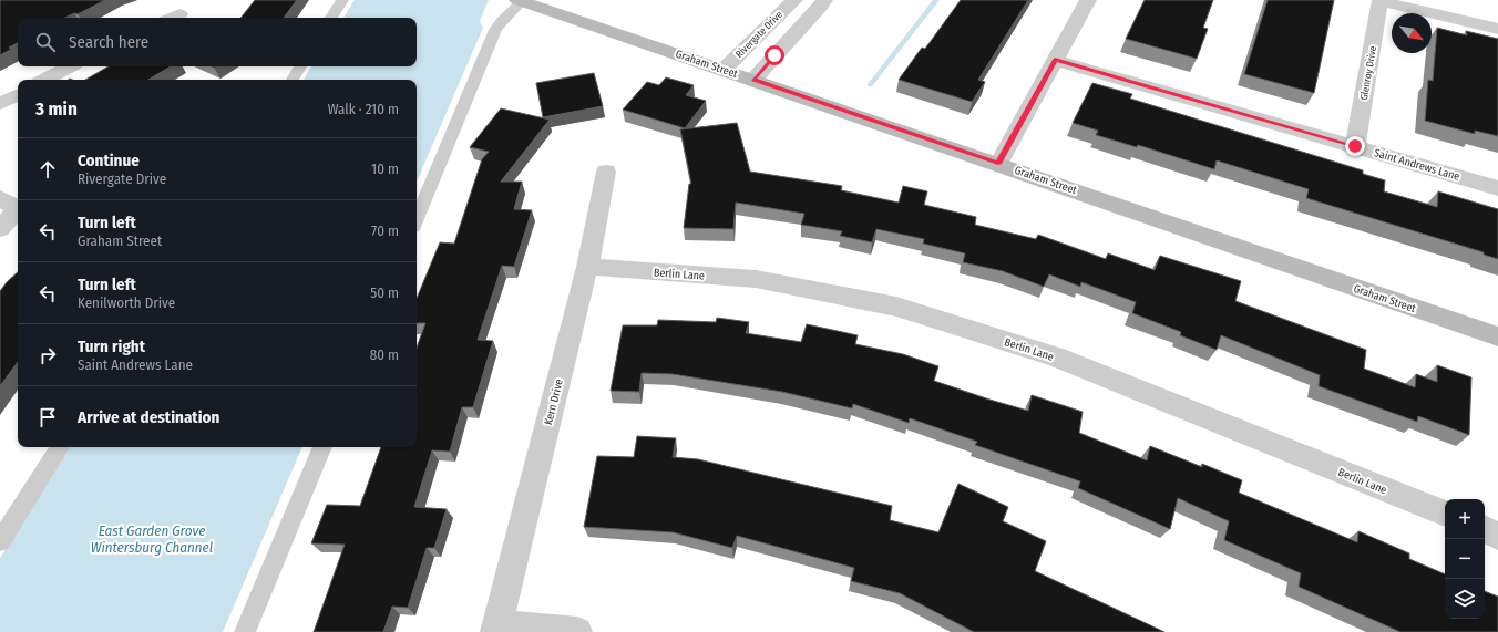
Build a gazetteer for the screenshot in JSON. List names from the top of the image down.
{
  "streets": {
    "street": [
      "Rivergate Drive",
      "Graham Street",
      "Glenroy Drive",
      "Saint Andrews Lane",
      "Berlin Lane",
      "Kern Drive"
    ]
  },
  "crossings": [
    ["Rivergate Drive", "Graham Street"],
    ["Glenroy Drive", "Saint Andrews Lane"],
    ["Berlin Lane", "Kern Drive"]
  ],
  "water": ["East Garden Grove Wintersburg Channel"],
  "north": "bottom right",
  "page": {
    "search": "Search here",
    "heading": ["3 min", "Walk · 210 m"],
    "list": [
      ["Continue", "Rivergate Drive", "10 m"],
      ["Turn left", "Graham Street", "70 m"],
      ["Turn left", "Kenilworth Drive", "50 m"],
      ["Turn right", "Saint Andrews Lane", "80 m"],
      "Arrive at destination"
    ],
    "map_buttons": ["+", "−"]
  }
}
